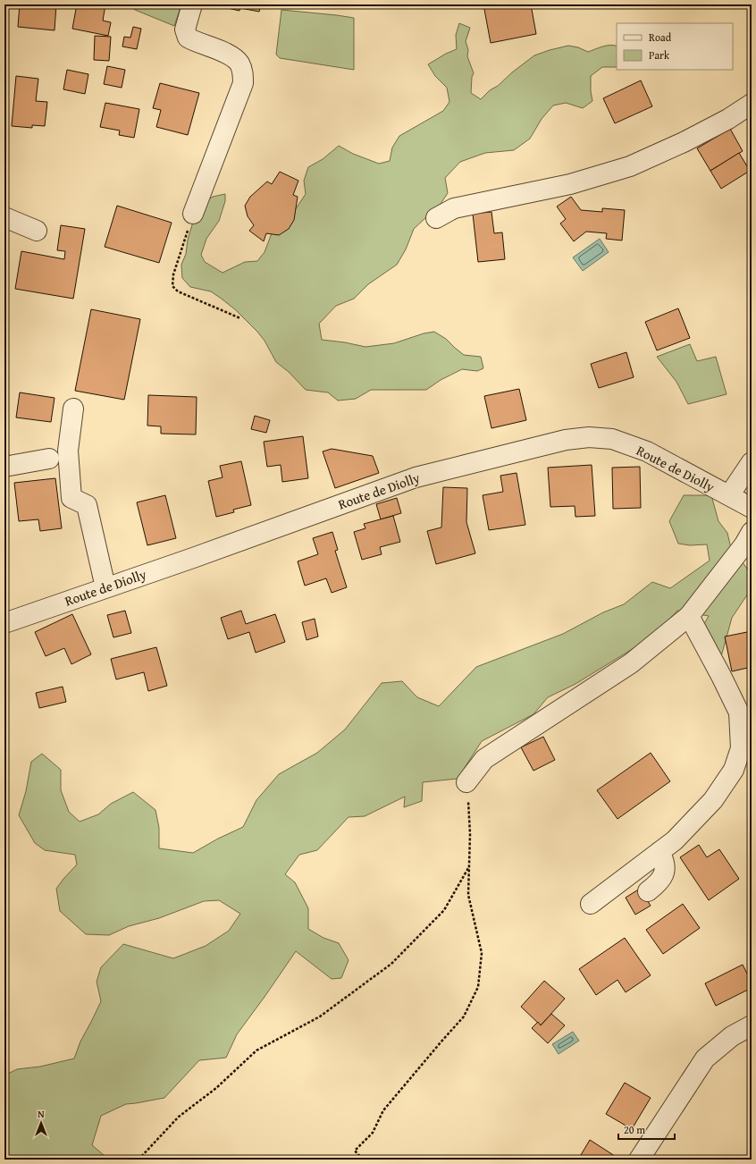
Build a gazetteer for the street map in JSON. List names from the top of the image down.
{
  "streets": {
    "street": ["Route de Diolly"]
  },
  "legend": ["Road", "Park"],
  "scale_bar": "20 m",
  "north": "top"
}
